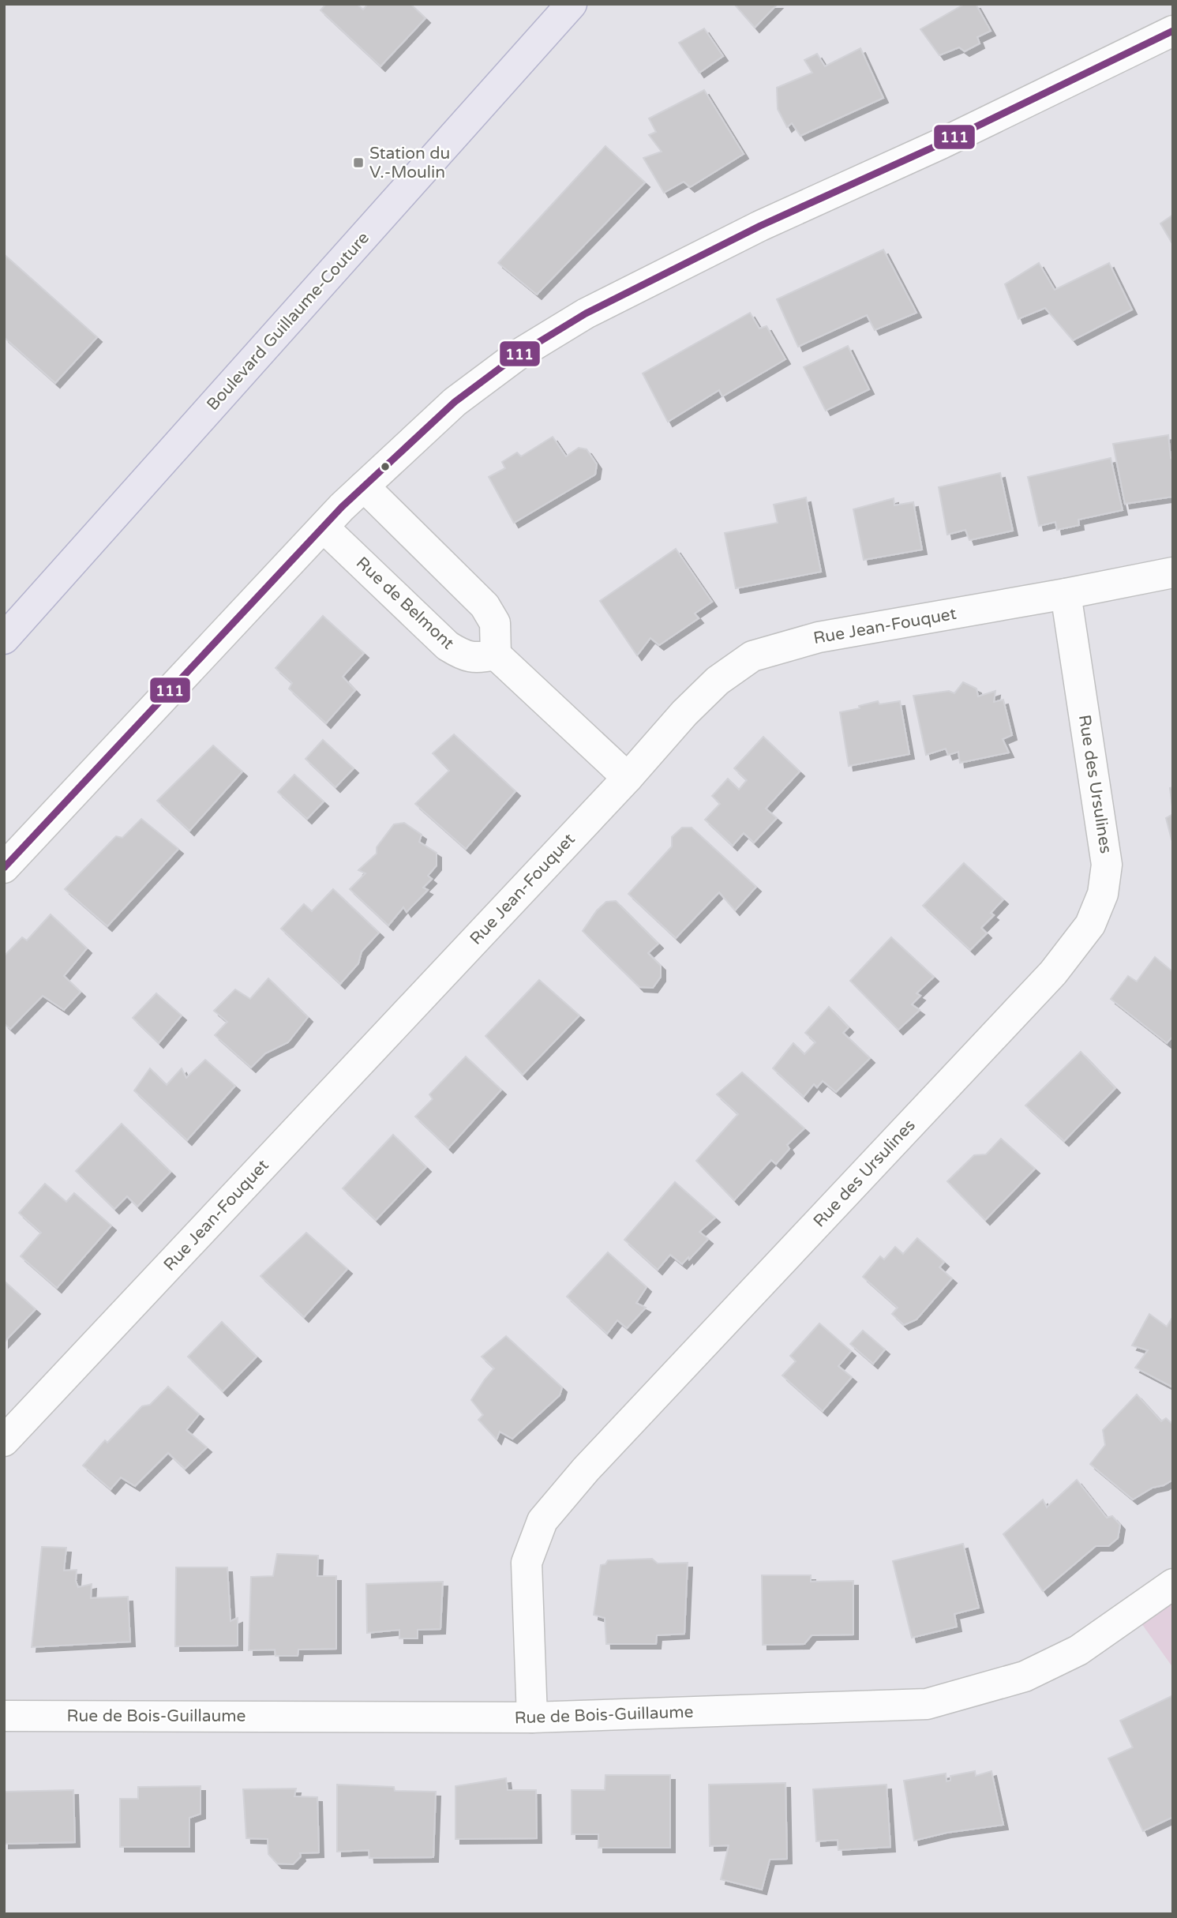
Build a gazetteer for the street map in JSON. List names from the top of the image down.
{
  "streets": {
    "main road": ["Boulevard Guillaume-Couture"],
    "street": [
      "Rue de Belmont",
      "Rue Jean-Fouquet",
      "Rue des Ursulines",
      "Rue de Bois-Guillaume"
    ]
  },
  "crossings": [
    ["Rue Jean-Fouquet", "Rue des Ursulines"],
    ["Rue des Ursulines", "Rue de Bois-Guillaume"]
  ],
  "places": {
    "transit": ["Station du V.-Moulin"]
  },
  "lines": ["transit line 111"]
}
